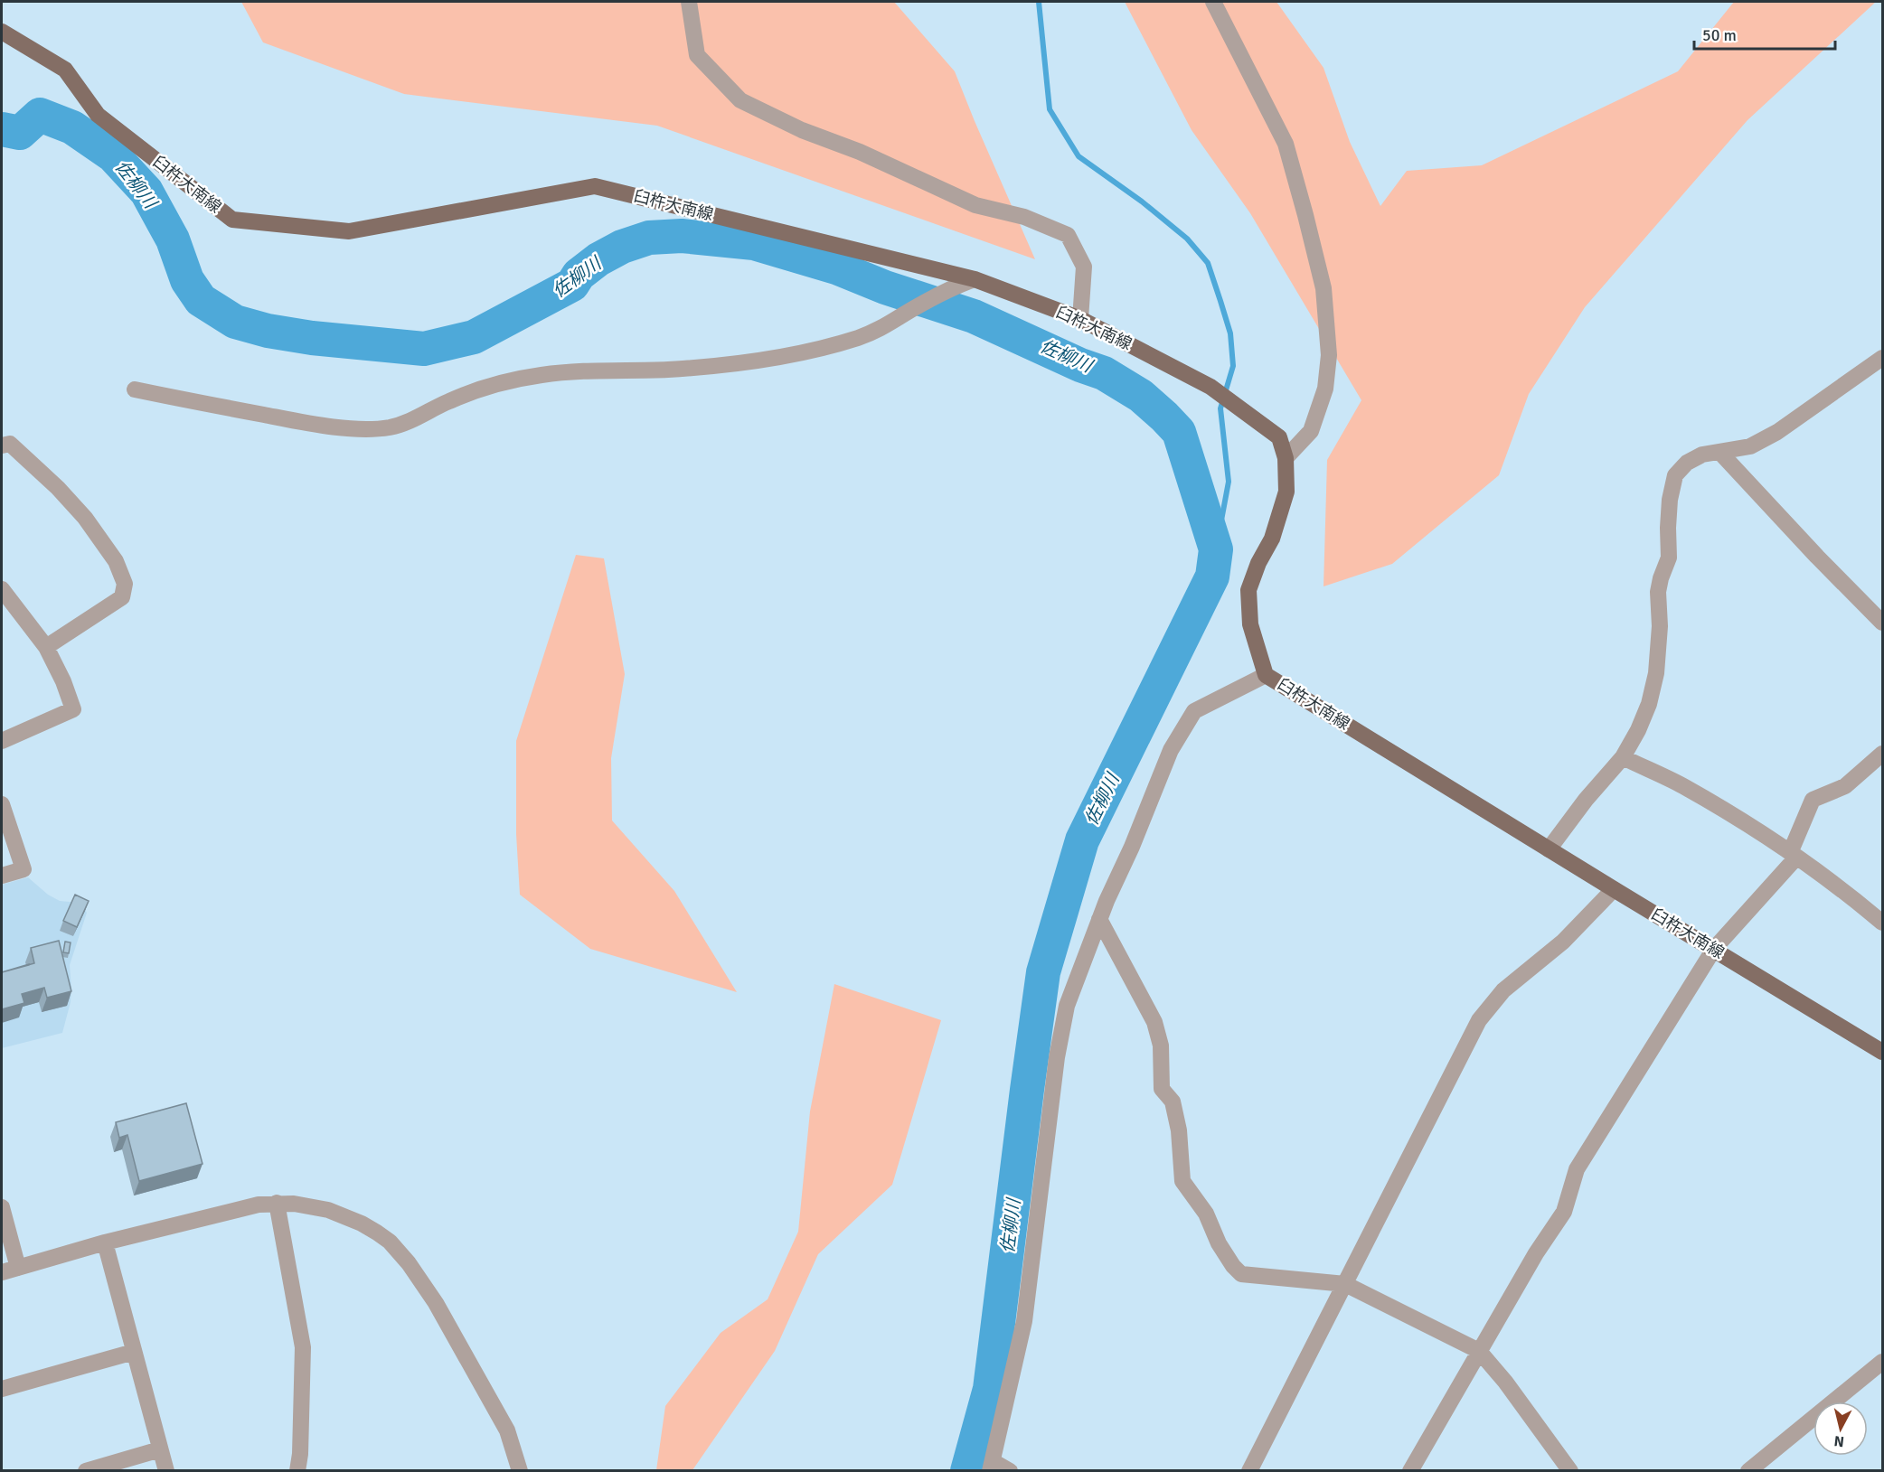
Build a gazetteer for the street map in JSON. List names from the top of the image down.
{
  "streets": {
    "main road": ["臼杵大南線"]
  },
  "water": ["佐柳川"],
  "scale_bar": "50 m",
  "north": "bottom"
}
